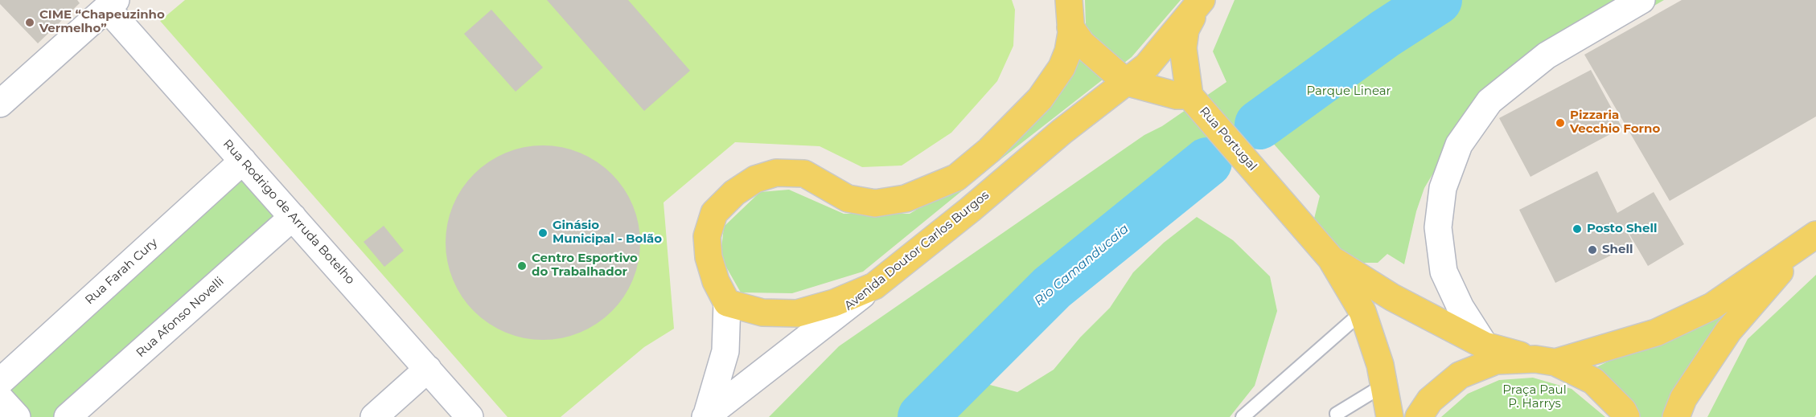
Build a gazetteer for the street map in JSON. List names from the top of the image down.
{
  "streets": {
    "main road": ["Rua Portugal", "Avenida Doutor Carlos Burgos"],
    "street": ["Rua Rodrigo de Arruda Botelho", "Rua Farah Cury", "Rua Afonso Novelli"]
  },
  "crossings": [
    ["Rua Rodrigo de Arruda Botelho", "Rua Farah Cury"],
    ["Rua Rodrigo de Arruda Botelho", "Rua Afonso Novelli"]
  ],
  "water": ["Rio Camanducaia"],
  "parks": ["Parque Linear", "Praça Paul P. Harrys"],
  "places": [
    "CIME “Chapeuzinho Vermelho”",
    "Pizzaria Vecchio Forno",
    "Posto Shell",
    "Ginásio Municipal - Bolão",
    "Shell",
    "Centro Esportivo do Trabalhador"
  ]
}
